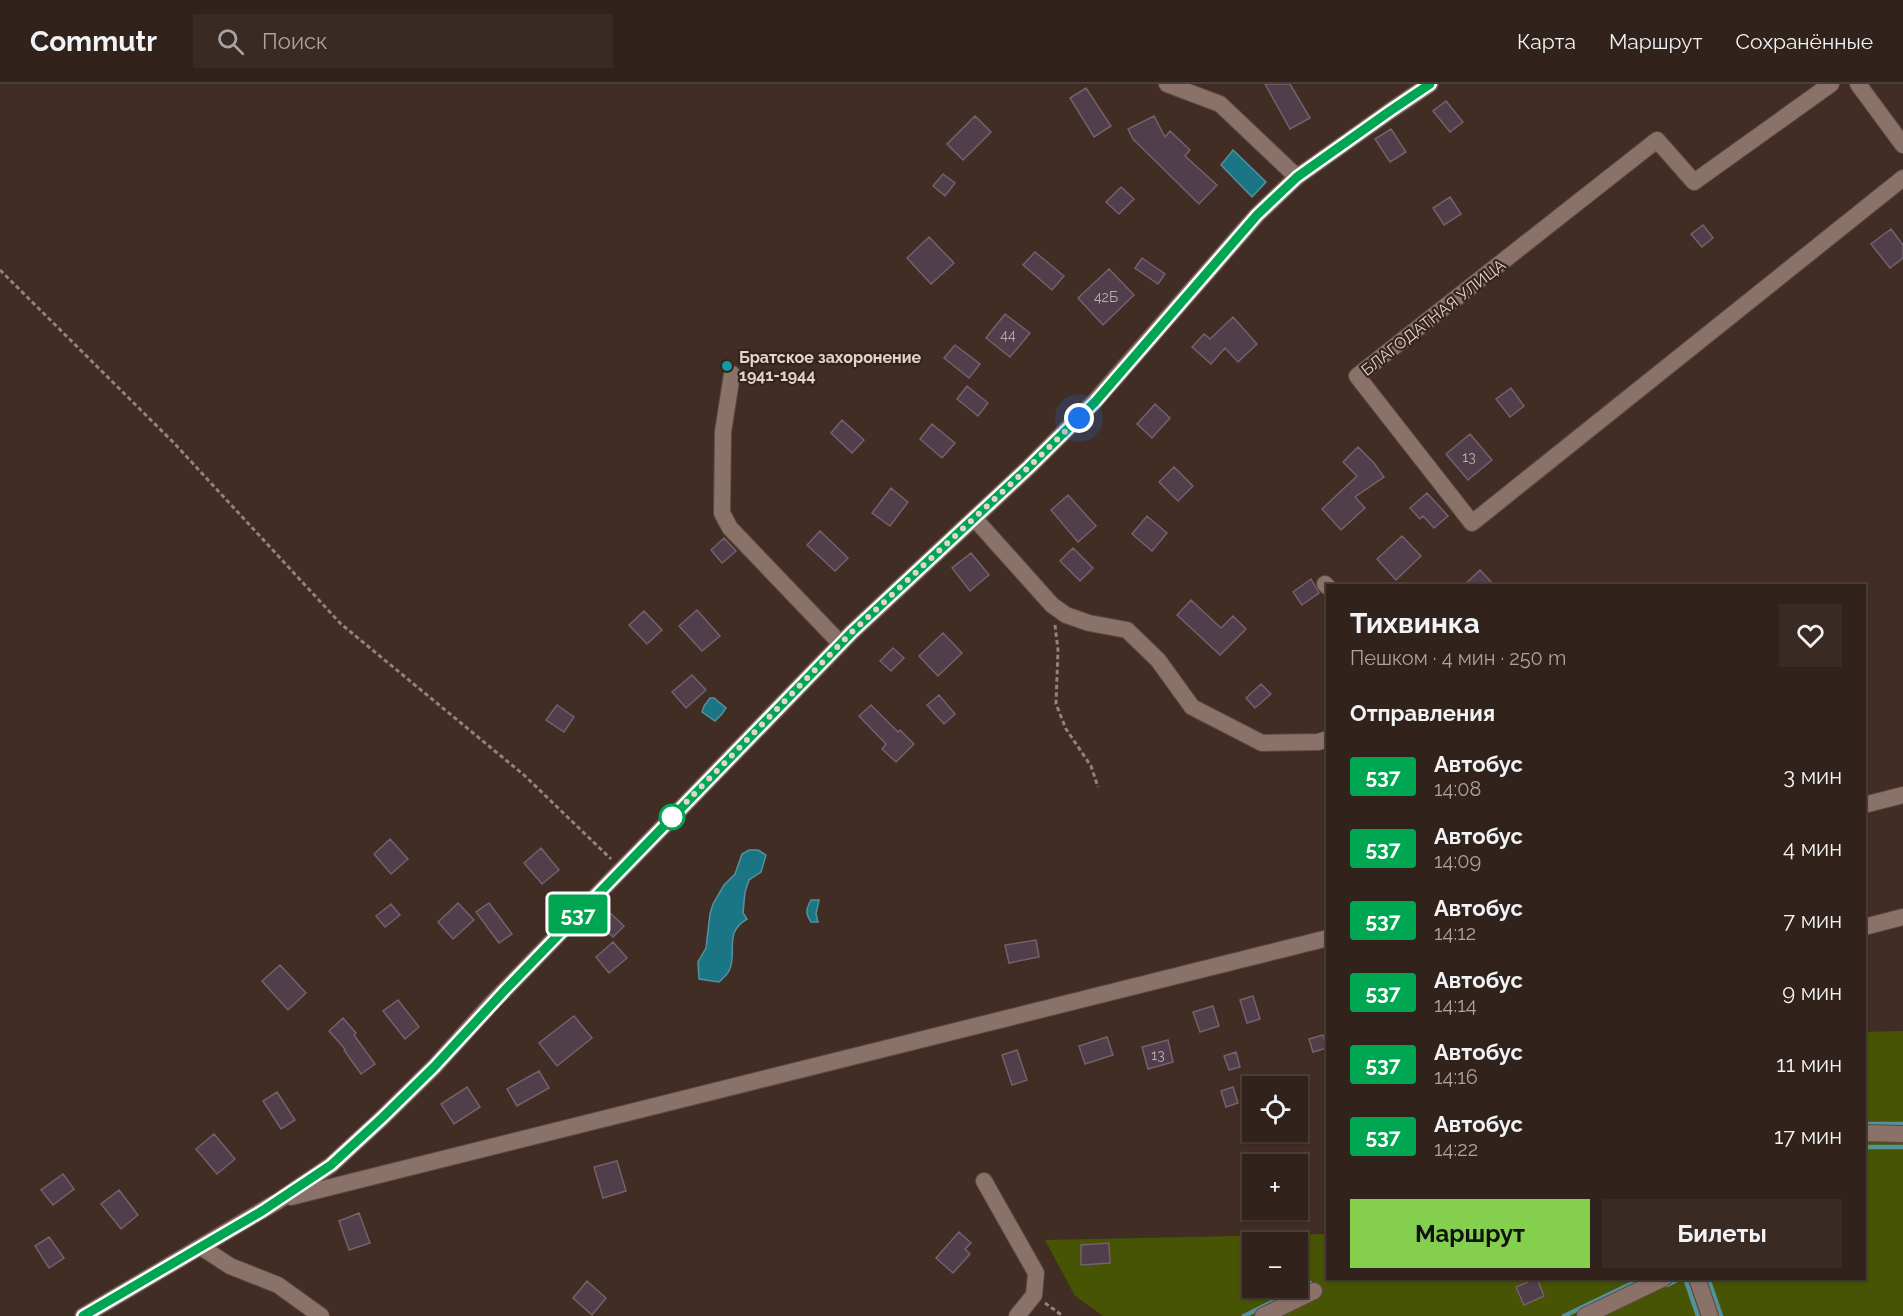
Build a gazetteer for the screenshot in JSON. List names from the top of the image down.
{
  "streets": {
    "street": ["БЛАГОДАТНАЯ УЛИЦА"]
  },
  "places": ["Братское захоронение 1941-1944"],
  "lines": ["bus line 537"],
  "house_numbers": [
    "42Б",
    "44",
    "13",
    "13"
  ],
  "page": {
    "header": "Commutr",
    "search": "Поиск",
    "nav": ["Карта", "Маршрут", "Сохранённые"],
    "on_map": "537",
    "heading": [
      ["Тихвинка", "Пешком · 4 мин · 250 m"],
      "Отправления"
    ],
    "list": [
      {
        "mark": "537",
        "name": "Автобус",
        "note": "14:08",
        "value": "3 мин"
      },
      {
        "mark": "537",
        "name": "Автобус",
        "note": "14:09",
        "value": "4 мин"
      },
      {
        "mark": "537",
        "name": "Автобус",
        "note": "14:12",
        "value": "7 мин"
      },
      {
        "mark": "537",
        "name": "Автобус",
        "note": "14:14",
        "value": "9 мин"
      },
      {
        "mark": "537",
        "name": "Автобус",
        "note": "14:16",
        "value": "11 мин"
      },
      {
        "mark": "537",
        "name": "Автобус",
        "note": "14:22",
        "value": "17 мин"
      }
    ],
    "map_buttons": ["+", "−"],
    "buttons": ["Маршрут", "Билеты"]
  }
}
